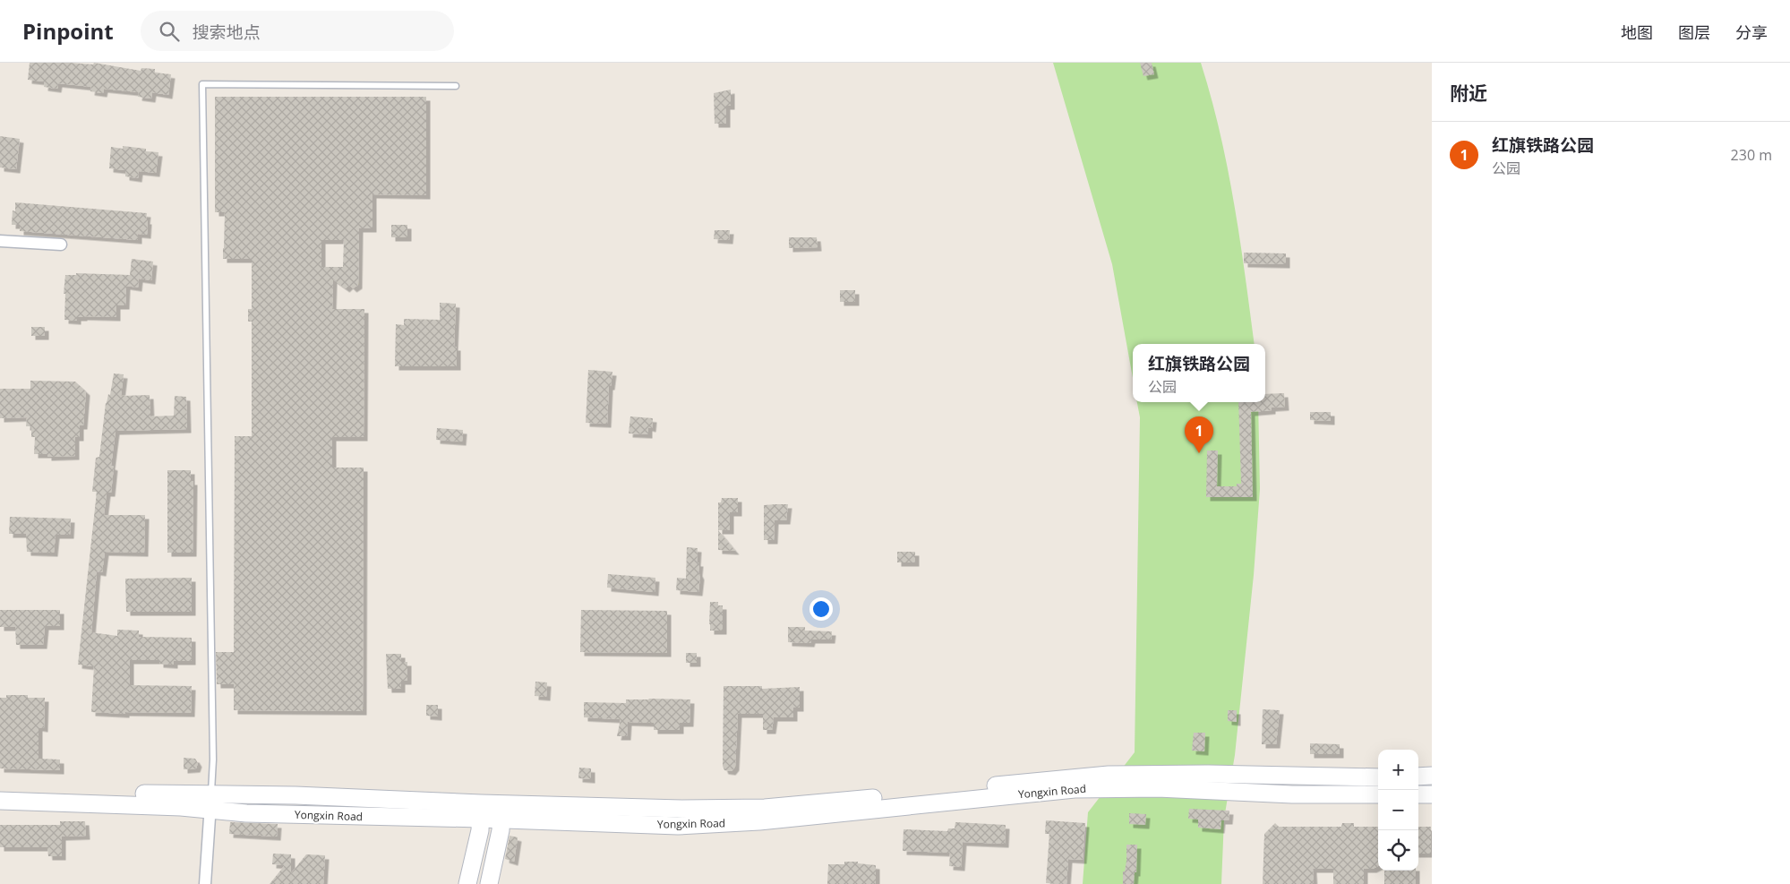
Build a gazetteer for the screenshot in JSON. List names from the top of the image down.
{
  "streets": {
    "street": ["Yongxin Road"]
  },
  "page": {
    "header": "Pinpoint",
    "search": "搜索地点",
    "nav": ["地图", "图层", "分享"],
    "heading": "附近",
    "list": [
      {
        "mark": "1",
        "name": "红旗铁路公园",
        "note": "公园",
        "value": "230 m"
      }
    ],
    "popup": ["红旗铁路公园", "公园"],
    "pins": "1",
    "map_buttons": ["+", "−"]
  }
}
